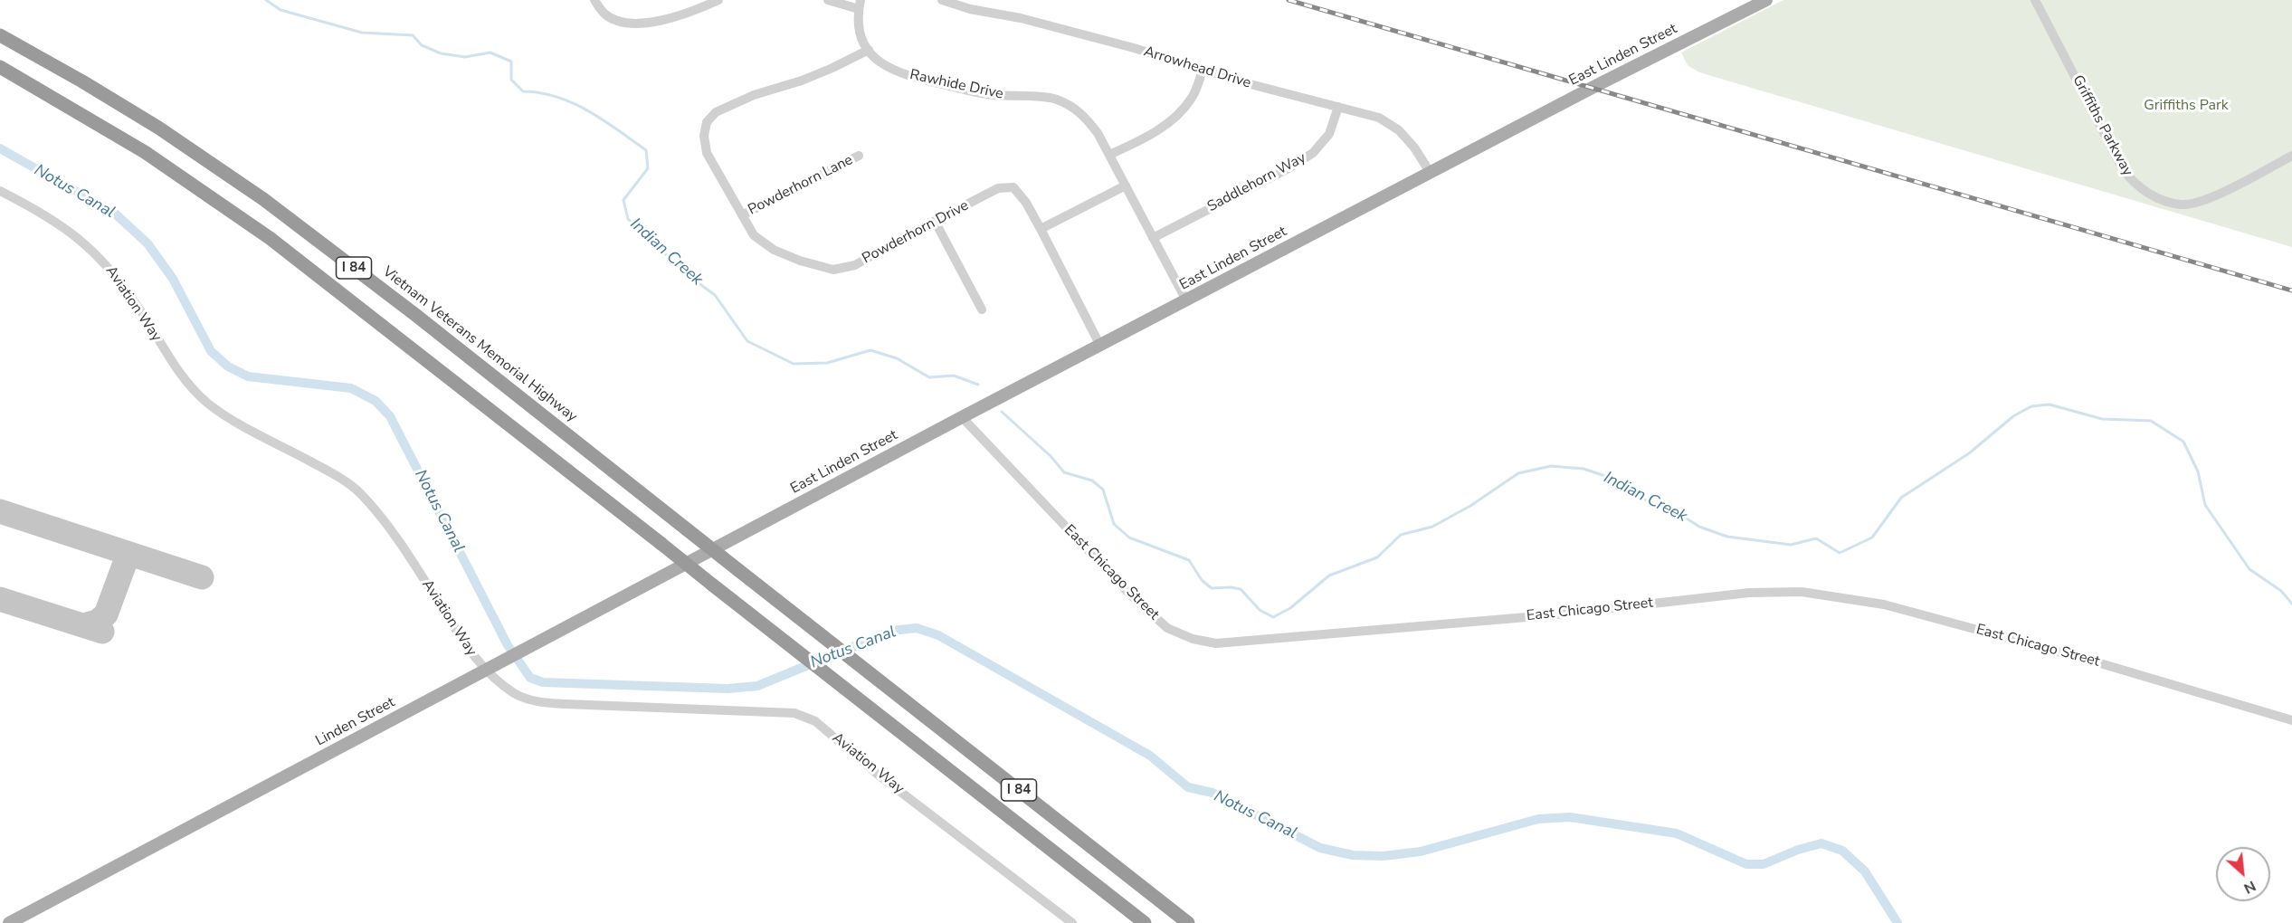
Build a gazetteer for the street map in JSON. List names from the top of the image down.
{
  "streets": {
    "highway": ["I 84", "Vietnam Veterans Memorial Highway"],
    "main road": ["East Linden Street", "Linden Street"],
    "street": [
      "Arrowhead Drive",
      "Rawhide Drive",
      "Griffiths Parkway",
      "Saddlehorn Way",
      "Powderhorn Lane",
      "Powderhorn Drive",
      "Aviation Way",
      "East Chicago Street"
    ]
  },
  "crossings": [
    ["East Linden Street", "Arrowhead Drive"],
    ["East Linden Street", "Rawhide Drive"],
    ["East Linden Street", "Powderhorn Drive"],
    ["East Linden Street", "East Chicago Street"],
    ["East Linden Street", "Linden Street"],
    ["Arrowhead Drive", "Saddlehorn Way"],
    ["Rawhide Drive", "Saddlehorn Way"],
    ["Rawhide Drive", "Powderhorn Drive"],
    ["Powderhorn Lane", "Powderhorn Drive"],
    ["Aviation Way", "Linden Street"]
  ],
  "water": ["Notus Canal", "Indian Creek"],
  "parks": ["Griffiths Park"],
  "north": "bottom right"
}
